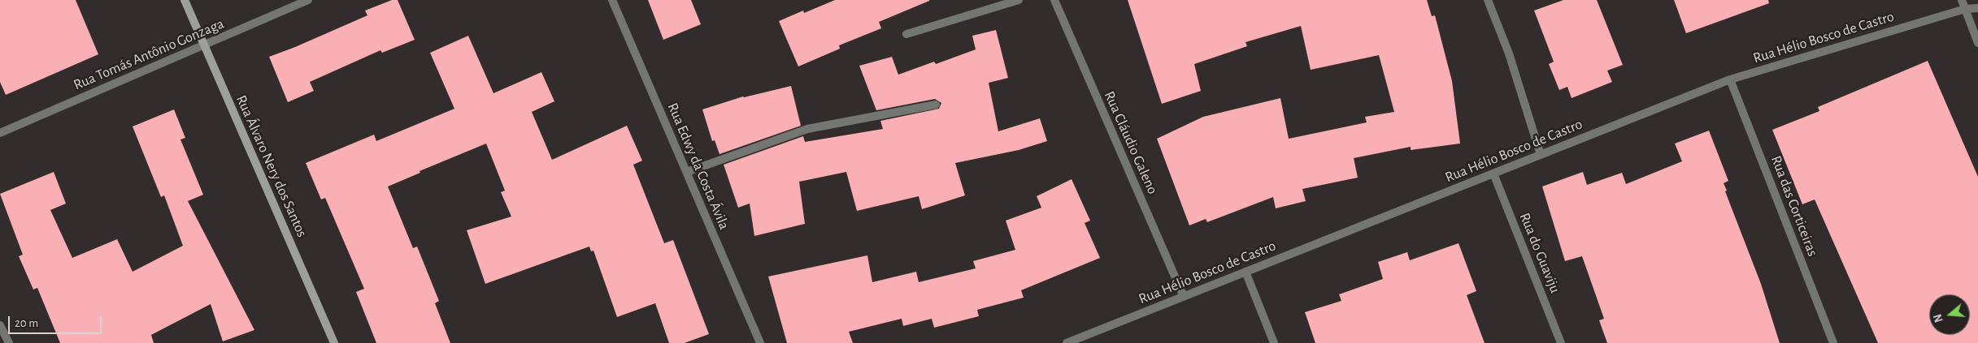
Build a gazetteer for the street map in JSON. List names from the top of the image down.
{
  "streets": {
    "main road": ["Rua Álvaro Nery dos Santos"],
    "street": [
      "Rua Hélio Bosco de Castro",
      "Rua Tomás Antônio Gonzaga",
      "Rua Cláudio Galeno",
      "Rua Edwy da Costa Ávila",
      "Rua das Corticeiras",
      "Rua do Guaviju"
    ]
  },
  "crossings": [
    ["Rua Hélio Bosco de Castro", "Rua Cláudio Galeno"],
    ["Rua Hélio Bosco de Castro", "Rua das Corticeiras"],
    ["Rua Hélio Bosco de Castro", "Rua do Guaviju"],
    ["Rua Tomás Antônio Gonzaga", "Rua Álvaro Nery dos Santos"]
  ],
  "scale_bar": "20 m",
  "north": "left"
}
